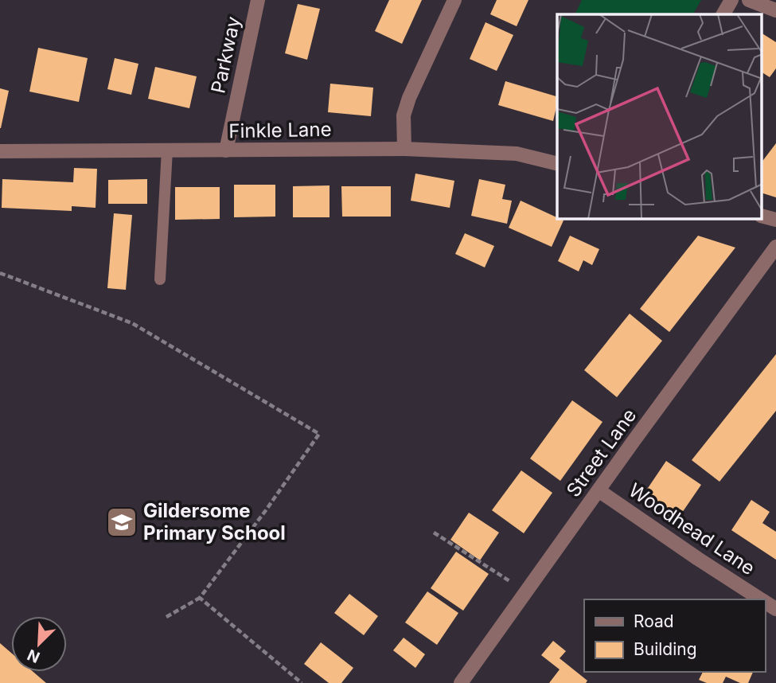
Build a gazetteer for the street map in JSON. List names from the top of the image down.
{
  "streets": {
    "street": [
      "Parkway",
      "Finkle Lane",
      "Street Lane",
      "Woodhead Lane"
    ]
  },
  "crossings": [
    ["Parkway", "Finkle Lane"],
    ["Street Lane", "Woodhead Lane"]
  ],
  "places": {
    "school or university": ["Gildersome Primary School"]
  },
  "legend": ["Road", "Building"],
  "north": "bottom left"
}
